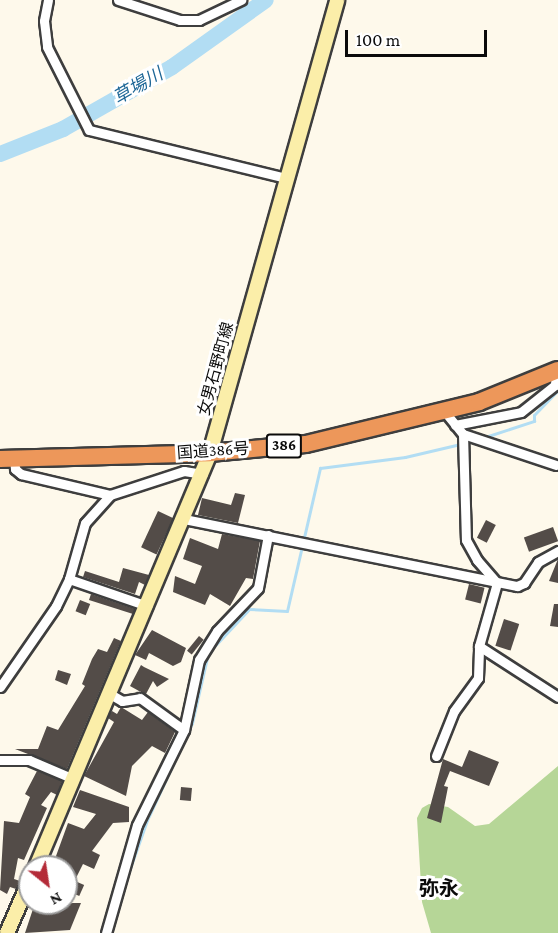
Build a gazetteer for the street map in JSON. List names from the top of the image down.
{
  "streets": {
    "highway": ["386", "国道386号"],
    "main road": ["女男石野町線"]
  },
  "crossings": [
    ["女男石野町線", "国道386号"]
  ],
  "districts": ["弥永"],
  "water": ["草場川"],
  "scale_bar": "100 m",
  "north": "bottom right"
}
